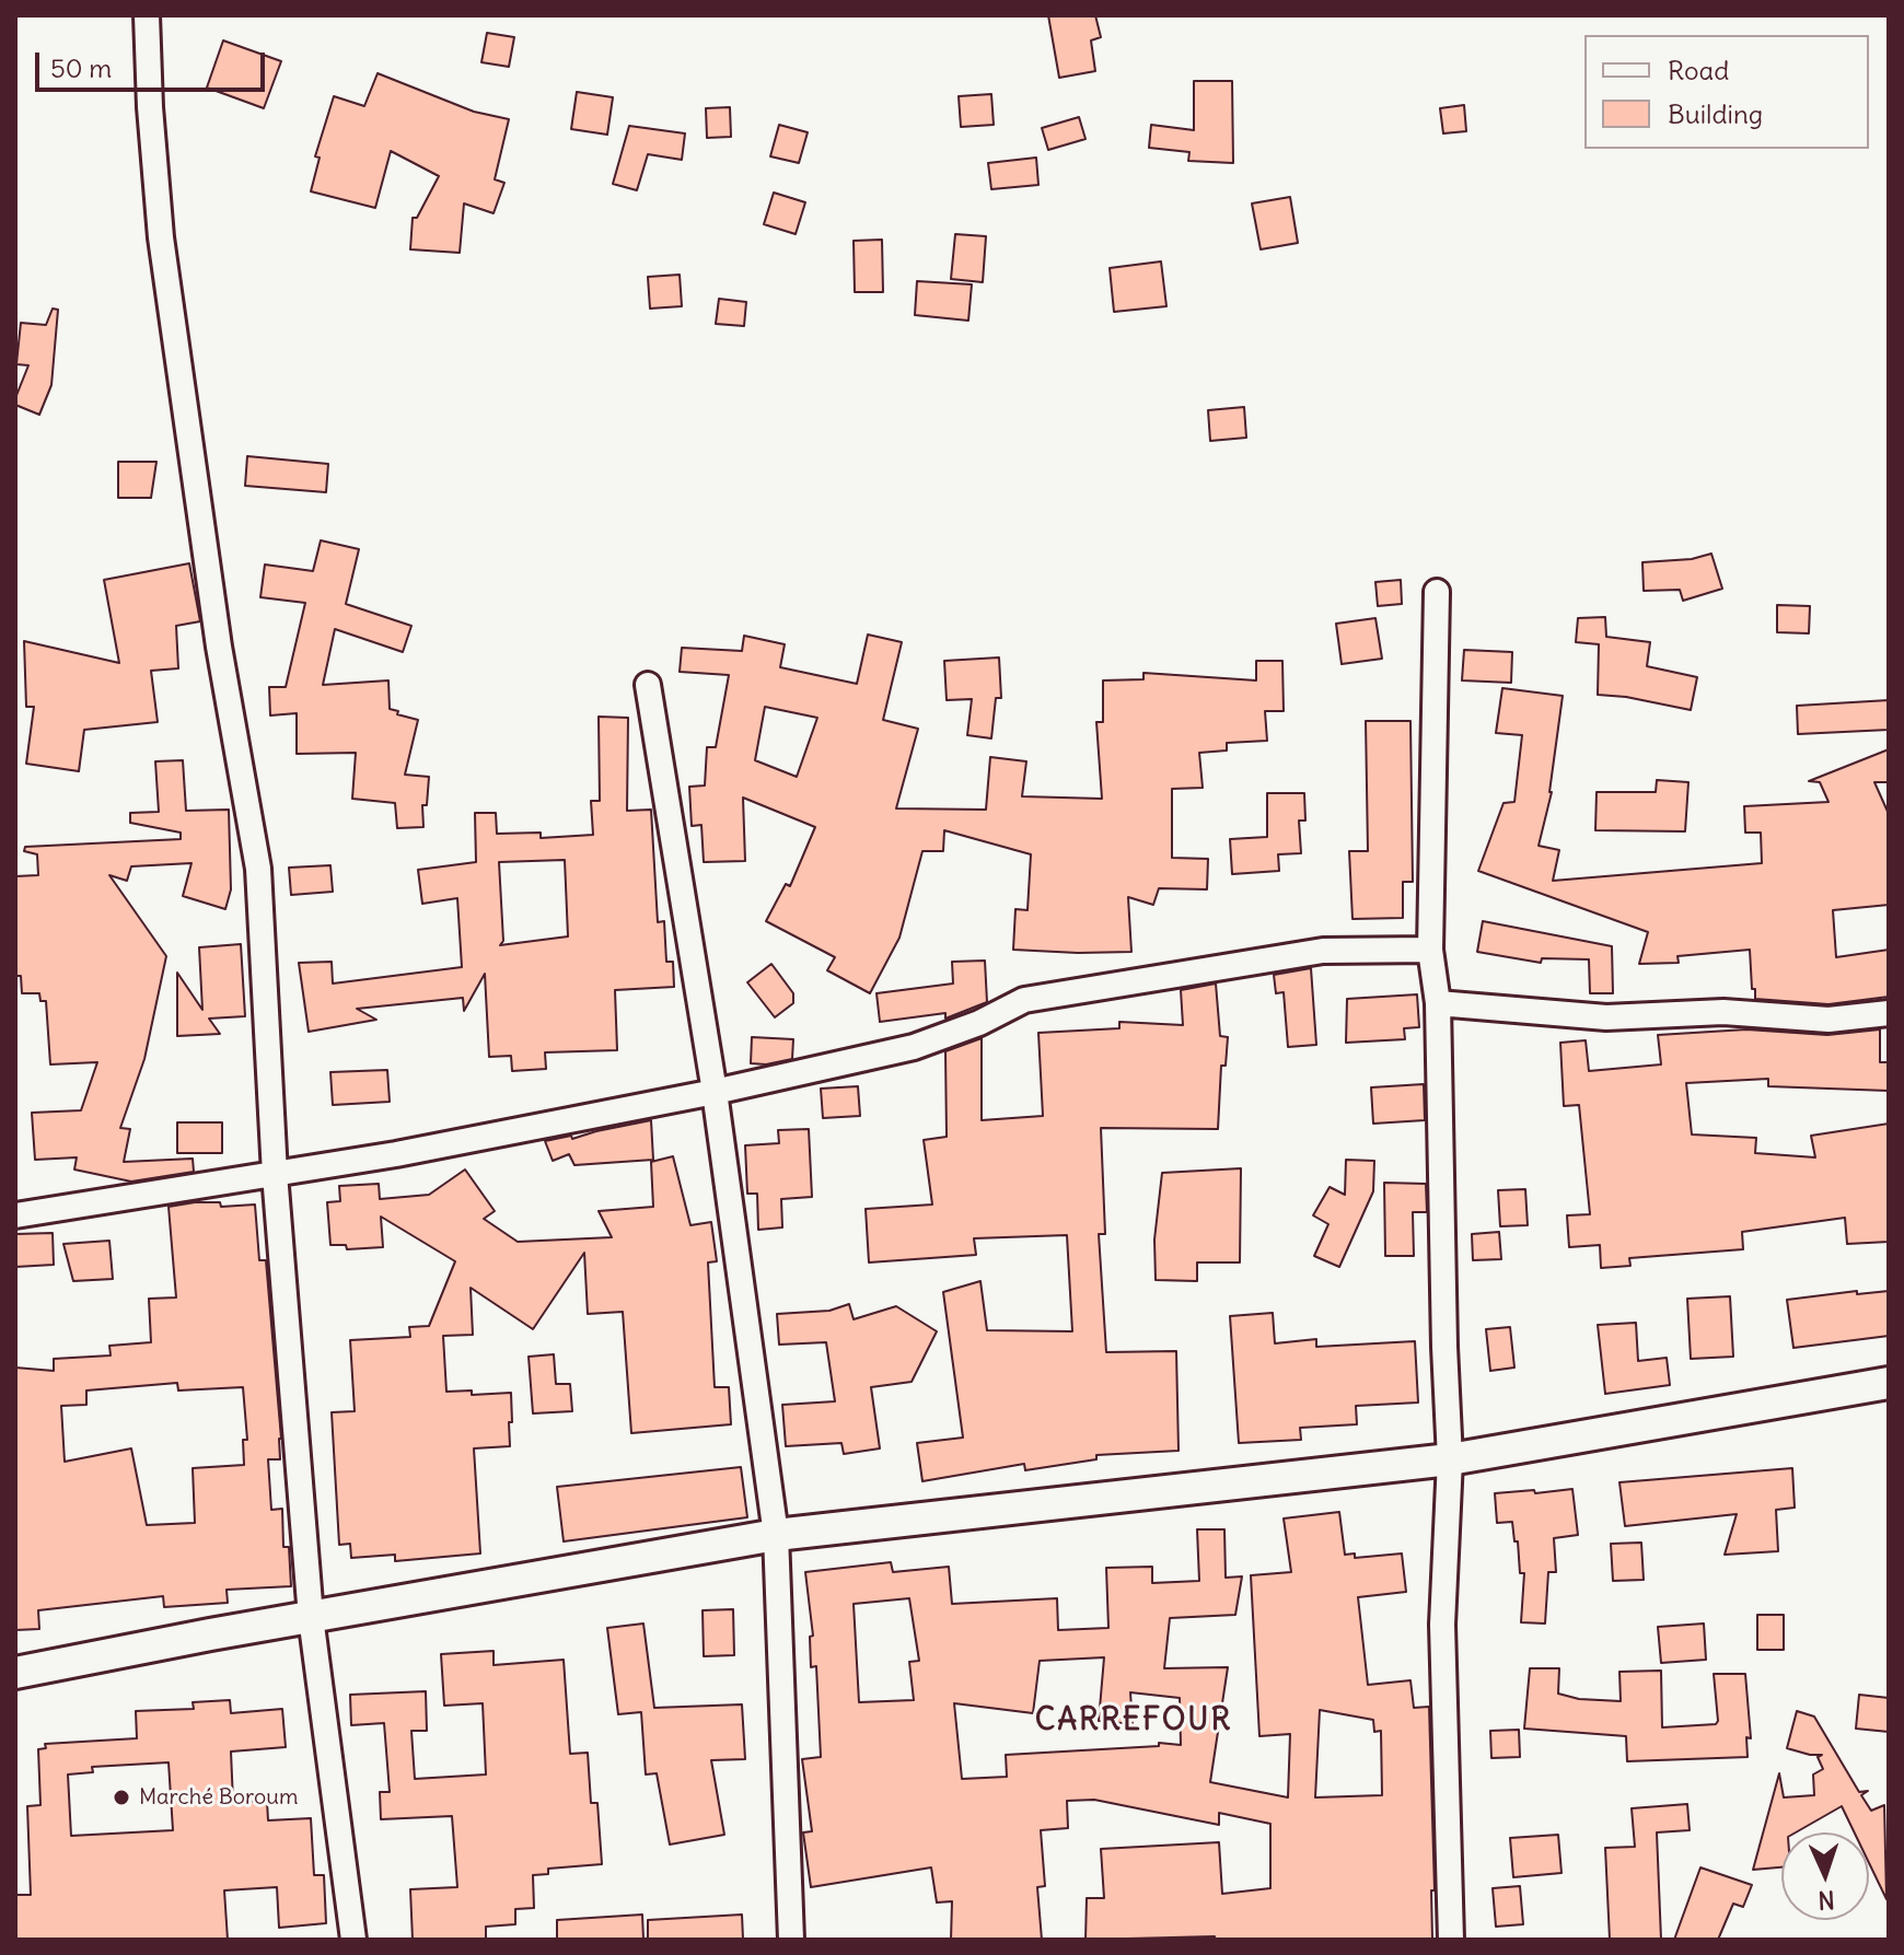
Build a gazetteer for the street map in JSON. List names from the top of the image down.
{
  "districts": ["CARREFOUR"],
  "places": ["Marché Boroum"],
  "legend": ["Road", "Building"],
  "scale_bar": "50 m",
  "north": "bottom"
}
